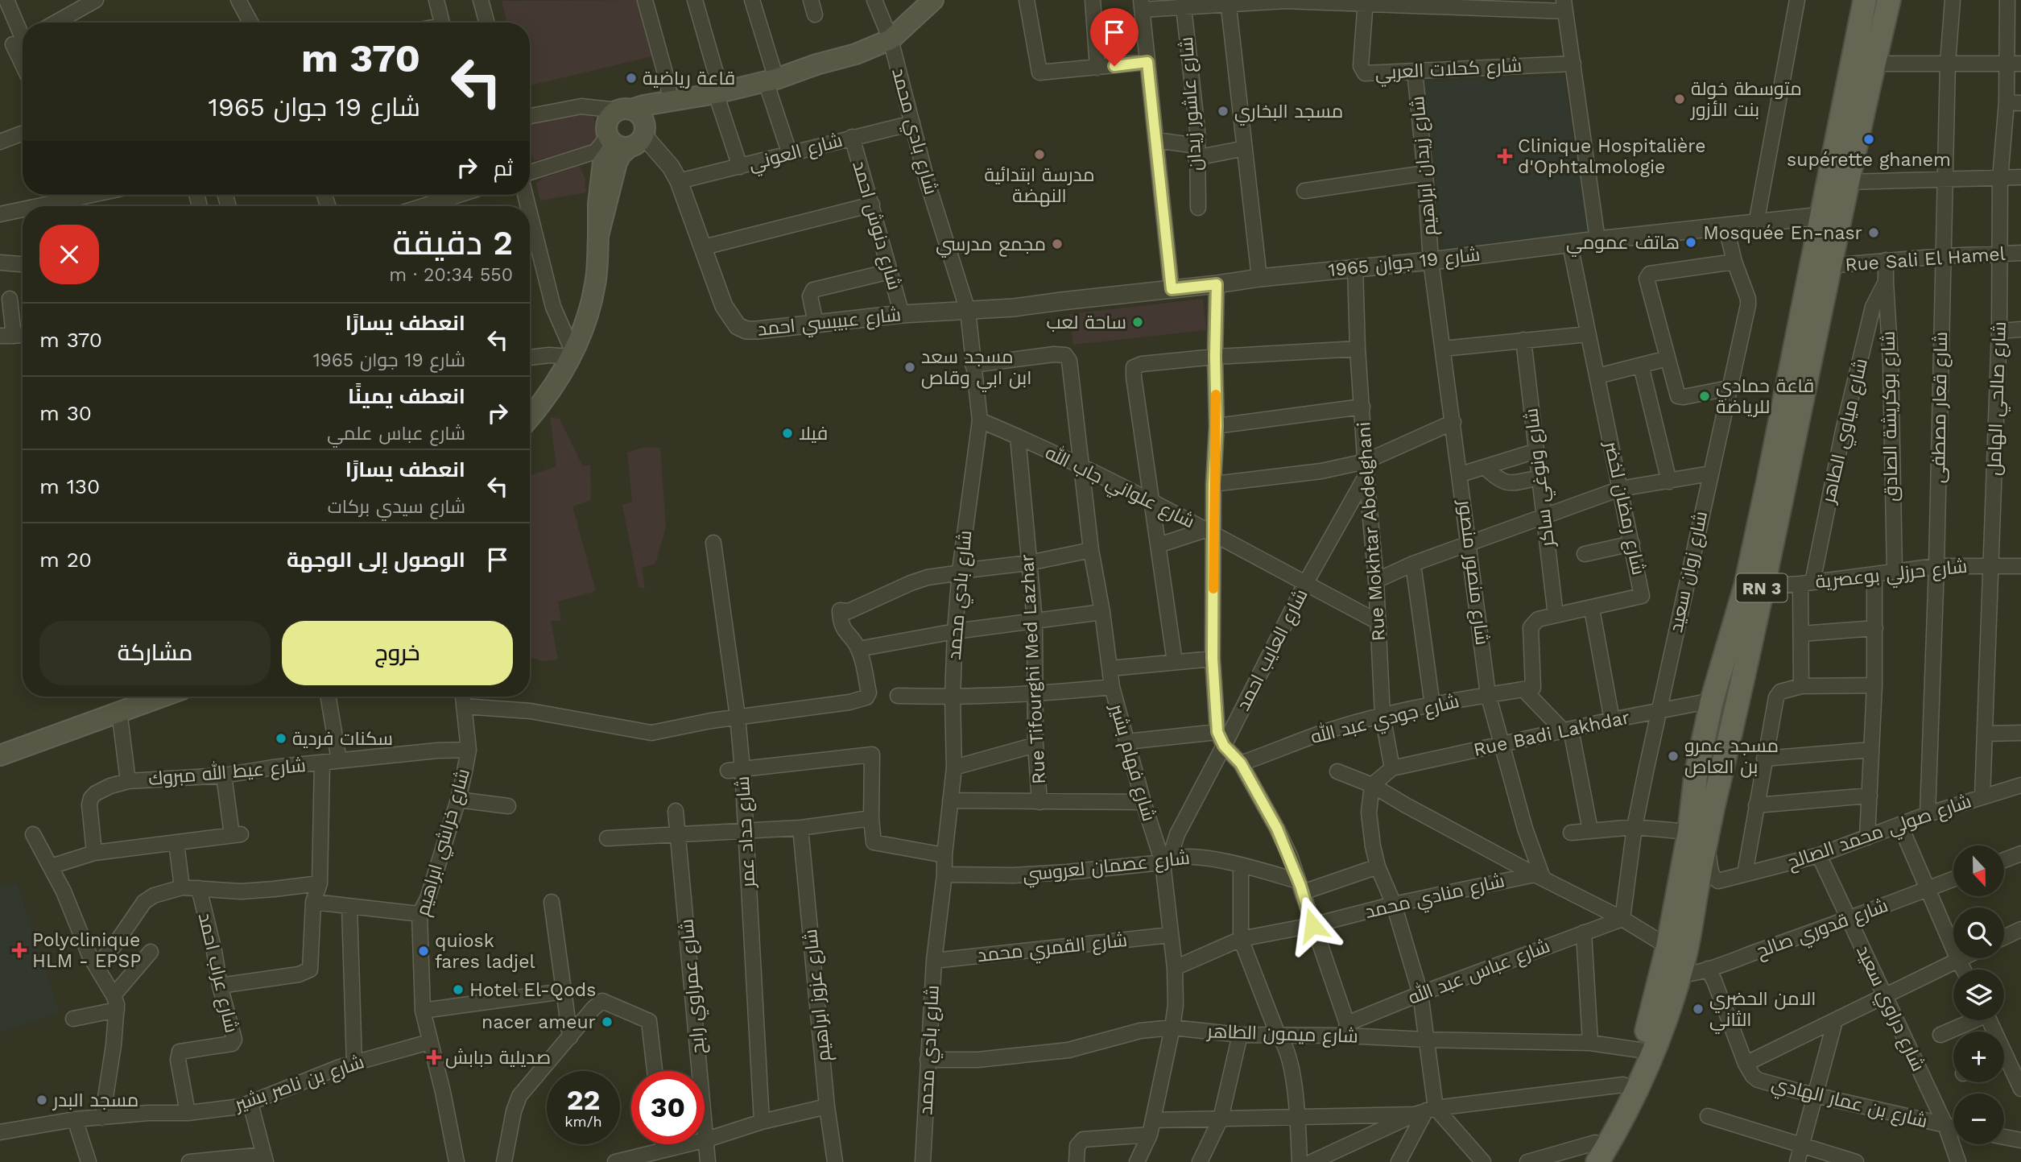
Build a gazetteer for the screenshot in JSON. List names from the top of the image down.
{
  "streets": {
    "main road": ["RN 3"],
    "street": [
      "شارع كحلات العربي",
      "شارع عاشور زيدان",
      "شارع بادي محمد",
      "شارع العوني",
      "شارع زيدان ابراهيم",
      "شارع دنوش احمد",
      "Rue Sali El Hamel",
      "شارع 19 جوان 1965",
      "شارع عبيبسي احمد",
      "شارع صالحي الهامل",
      "شارع قعار مصطفى",
      "شارع بوكريشة الصادق",
      "شارع مياوي الطاهر",
      "شارع ونوغي ساكر",
      "شارع علواني جاب الله",
      "شارع رمضان لخضر",
      "Rue Mokhtar Abdelghani",
      "شارع زوان سعيد",
      "شارع منصور منصور",
      "شارع حرزلي بوعصرية",
      "شارع العايب احمد",
      "Rue Tifourghi Med Lazhar",
      "شارع جودي عبد الله",
      "Rue Badi Lakhdar",
      "شارع فهام بشير",
      "شارع عيط الله مبروك",
      "شارع حداد عمر",
      "شارع صولي محمد الصالح",
      "شارع خراشي ابراهيم",
      "شارع عصمان لعروسي",
      "شارع منادي محمد",
      "شارع قدوري صالح",
      "شارع القمري محمد",
      "شارع عباس عبد الله",
      "شارع عراب احمد",
      "شارع عمراوي رابح",
      "شارع عزوز ابراهيم",
      "شارع دراوي سعيد",
      "شارع ميمون الطاهر",
      "شارع بن ناصر بشير",
      "شارع بن عمار الهادي"
    ]
  },
  "crossings": [
    ["شارع كحلات العربي", "شارع زيدان ابراهيم"],
    ["شارع بادي محمد", "شارع العوني"],
    ["شارع بادي محمد", "شارع 19 جوان 1965"],
    ["شارع بادي محمد", "شارع عبيبسي احمد"],
    ["شارع بادي محمد", "شارع علواني جاب الله"],
    ["شارع بادي محمد", "شارع فهام بشير"],
    ["شارع بادي محمد", "شارع عصمان لعروسي"],
    ["شارع بادي محمد", "شارع القمري محمد"],
    ["شارع بادي محمد", "شارع ميمون الطاهر"],
    ["شارع العوني", "شارع دنوش احمد"],
    ["شارع العوني", "شارع عبيبسي احمد"],
    ["شارع زيدان ابراهيم", "شارع 19 جوان 1965"],
    ["شارع زيدان ابراهيم", "شارع منصور منصور"],
    ["شارع دنوش احمد", "شارع عبيبسي احمد"],
    ["Rue Sali El Hamel", "شارع صالحي الهامل"],
    ["Rue Sali El Hamel", "شارع قعار مصطفى"],
    ["Rue Sali El Hamel", "شارع بوكريشة الصادق"],
    ["Rue Sali El Hamel", "RN 3"],
    ["شارع 19 جوان 1965", "شارع عبيبسي احمد"],
    ["شارع 19 جوان 1965", "شارع رمضان لخضر"],
    ["شارع 19 جوان 1965", "Rue Mokhtar Abdelghani"],
    ["شارع 19 جوان 1965", "شارع زوان سعيد"],
    ["شارع 19 جوان 1965", "شارع منصور منصور"],
    ["شارع 19 جوان 1965", "RN 3"],
    ["شارع صالحي الهامل", "شارع حرزلي بوعصرية"],
    ["شارع صالحي الهامل", "شارع صولي محمد الصالح"],
    ["شارع قعار مصطفى", "شارع حرزلي بوعصرية"],
    ["شارع قعار مصطفى", "شارع صولي محمد الصالح"],
    ["شارع بوكريشة الصادق", "شارع مياوي الطاهر"],
    ["شارع بوكريشة الصادق", "شارع حرزلي بوعصرية"],
    ["شارع مياوي الطاهر", "شارع حرزلي بوعصرية"],
    ["شارع ونوغي ساكر", "شارع رمضان لخضر"],
    ["شارع علواني جاب الله", "Rue Mokhtar Abdelghani"],
    ["شارع علواني جاب الله", "شارع العايب احمد"],
    ["شارع علواني جاب الله", "Rue Tifourghi Med Lazhar"],
    ["شارع علواني جاب الله", "شارع فهام بشير"],
    ["شارع رمضان لخضر", "شارع جودي عبد الله"],
    ["Rue Mokhtar Abdelghani", "شارع العايب احمد"],
    ["Rue Mokhtar Abdelghani", "شارع جودي عبد الله"],
    ["Rue Mokhtar Abdelghani", "Rue Badi Lakhdar"],
    ["شارع زوان سعيد", "Rue Badi Lakhdar"],
    ["شارع زوان سعيد", "شارع منادي محمد"],
    ["شارع زوان سعيد", "شارع عباس عبد الله"],
    ["شارع منصور منصور", "شارع جودي عبد الله"],
    ["شارع منصور منصور", "Rue Badi Lakhdar"],
    ["شارع منصور منصور", "شارع منادي محمد"],
    ["شارع حرزلي بوعصرية", "RN 3"],
    ["RN 3", "Rue Badi Lakhdar"],
    ["RN 3", "شارع صولي محمد الصالح"],
    ["RN 3", "شارع منادي محمد"],
    ["RN 3", "شارع قدوري صالح"],
    ["RN 3", "شارع ميمون الطاهر"],
    ["شارع العايب احمد", "شارع فهام بشير"],
    ["شارع العايب احمد", "شارع عصمان لعروسي"],
    ["شارع فهام بشير", "شارع عصمان لعروسي"],
    ["شارع فهام بشير", "شارع منادي محمد"],
    ["شارع فهام بشير", "شارع القمري محمد"],
    ["شارع فهام بشير", "شارع ميمون الطاهر"],
    ["شارع عيط الله مبروك", "شارع خراشي ابراهيم"],
    ["شارع صولي محمد الصالح", "شارع دراوي سعيد"],
    ["شارع خراشي ابراهيم", "شارع بن ناصر بشير"],
    ["شارع منادي محمد", "شارع قدوري صالح"],
    ["شارع منادي محمد", "شارع عباس عبد الله"],
    ["شارع قدوري صالح", "شارع دراوي سعيد"],
    ["شارع قدوري صالح", "شارع بن عمار الهادي"],
    ["شارع عباس عبد الله", "شارع ميمون الطاهر"],
    ["شارع عراب احمد", "شارع بن ناصر بشير"],
    ["شارع دراوي سعيد", "شارع بن عمار الهادي"]
  ],
  "places": {
    "other": [
      "قاعة رياضية",
      "متوسطة خولة بنت الأزور",
      "مسجد البخاري",
      "supérette ghanem",
      "مدرسة ابتدائية النهضة",
      "Mosquée En-nasr",
      "هاتف عمومي",
      "مجمع مدرسي",
      "ساحة لعب",
      "مسجد سعد ابن ابي وقاص",
      "قاعة حمادي للرياضة",
      "فيلا",
      "سكنات فردية",
      "مسجد عمرو بن العاص",
      "quiosk fares ladjel",
      "Hotel El-Qods",
      "الامن الحضري الثاني",
      "nacer ameur",
      "مسجد البدر"
    ],
    "health": ["Clinique Hospitalière d'Ophtalmologie", "Polyclinique HLM - EPSP", "صديلية دبابش"]
  },
  "north": "bottom",
  "page": {
    "turn": ["370 m", "شارع 19 جوان 1965"],
    "then": "ثم",
    "heading": ["2 دقيقة", "550 m · 20:34"],
    "list": [
      {
        "name": "انعطف يسارًا",
        "note": "شارع 19 جوان 1965",
        "value": "370 m"
      },
      {
        "name": "انعطف يمينًا",
        "note": "شارع عباس علمي",
        "value": "30 m"
      },
      {
        "name": "انعطف يسارًا",
        "note": "شارع سيدي بركات",
        "value": "130 m"
      },
      {
        "name": "الوصول إلى الوجهة",
        "value": "20 m"
      }
    ],
    "buttons": ["خروج", "مشاركة"],
    "map_buttons": ["+", "−"],
    "speed": "22 km/h",
    "limit": "30"
  }
}
